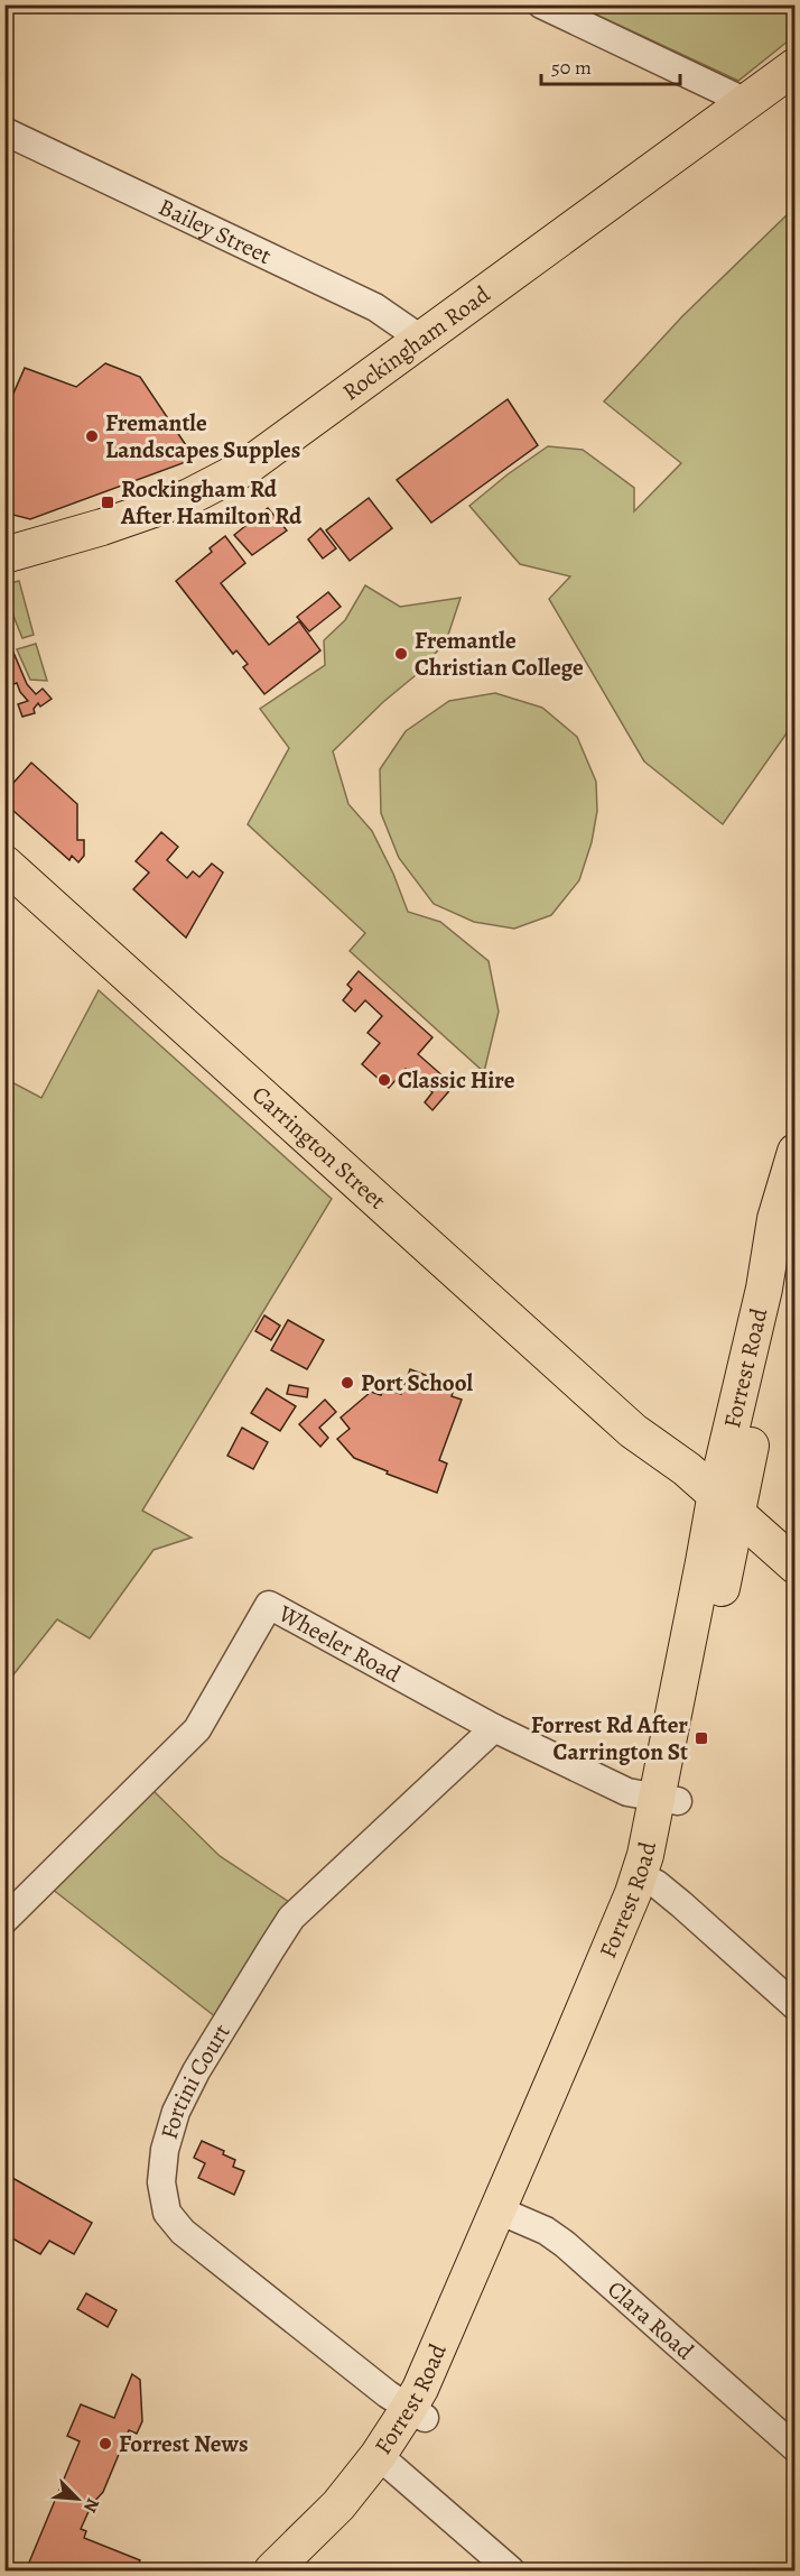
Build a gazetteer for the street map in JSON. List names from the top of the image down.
{
  "streets": {
    "main road": ["Rockingham Road", "Carrington Street", "Forrest Road"],
    "street": [
      "Bailey Street",
      "Wheeler Road",
      "Fortini Court",
      "Clara Road"
    ]
  },
  "crossings": [
    ["Bailey Street", "Rockingham Road"],
    ["Carrington Street", "Forrest Road"],
    ["Forrest Road", "Wheeler Road"],
    ["Forrest Road", "Fortini Court"],
    ["Forrest Road", "Clara Road"],
    ["Wheeler Road", "Fortini Court"]
  ],
  "places": {
    "other": [
      "Fremantle Landscapes Supples",
      "Fremantle Christian College",
      "Classic Hire",
      "Port School",
      "Forrest News"
    ],
    "transit": ["Rockingham Rd After Hamilton Rd", "Forrest Rd After Carrington St"]
  },
  "scale_bar": "50 m",
  "north": "bottom right"
}
